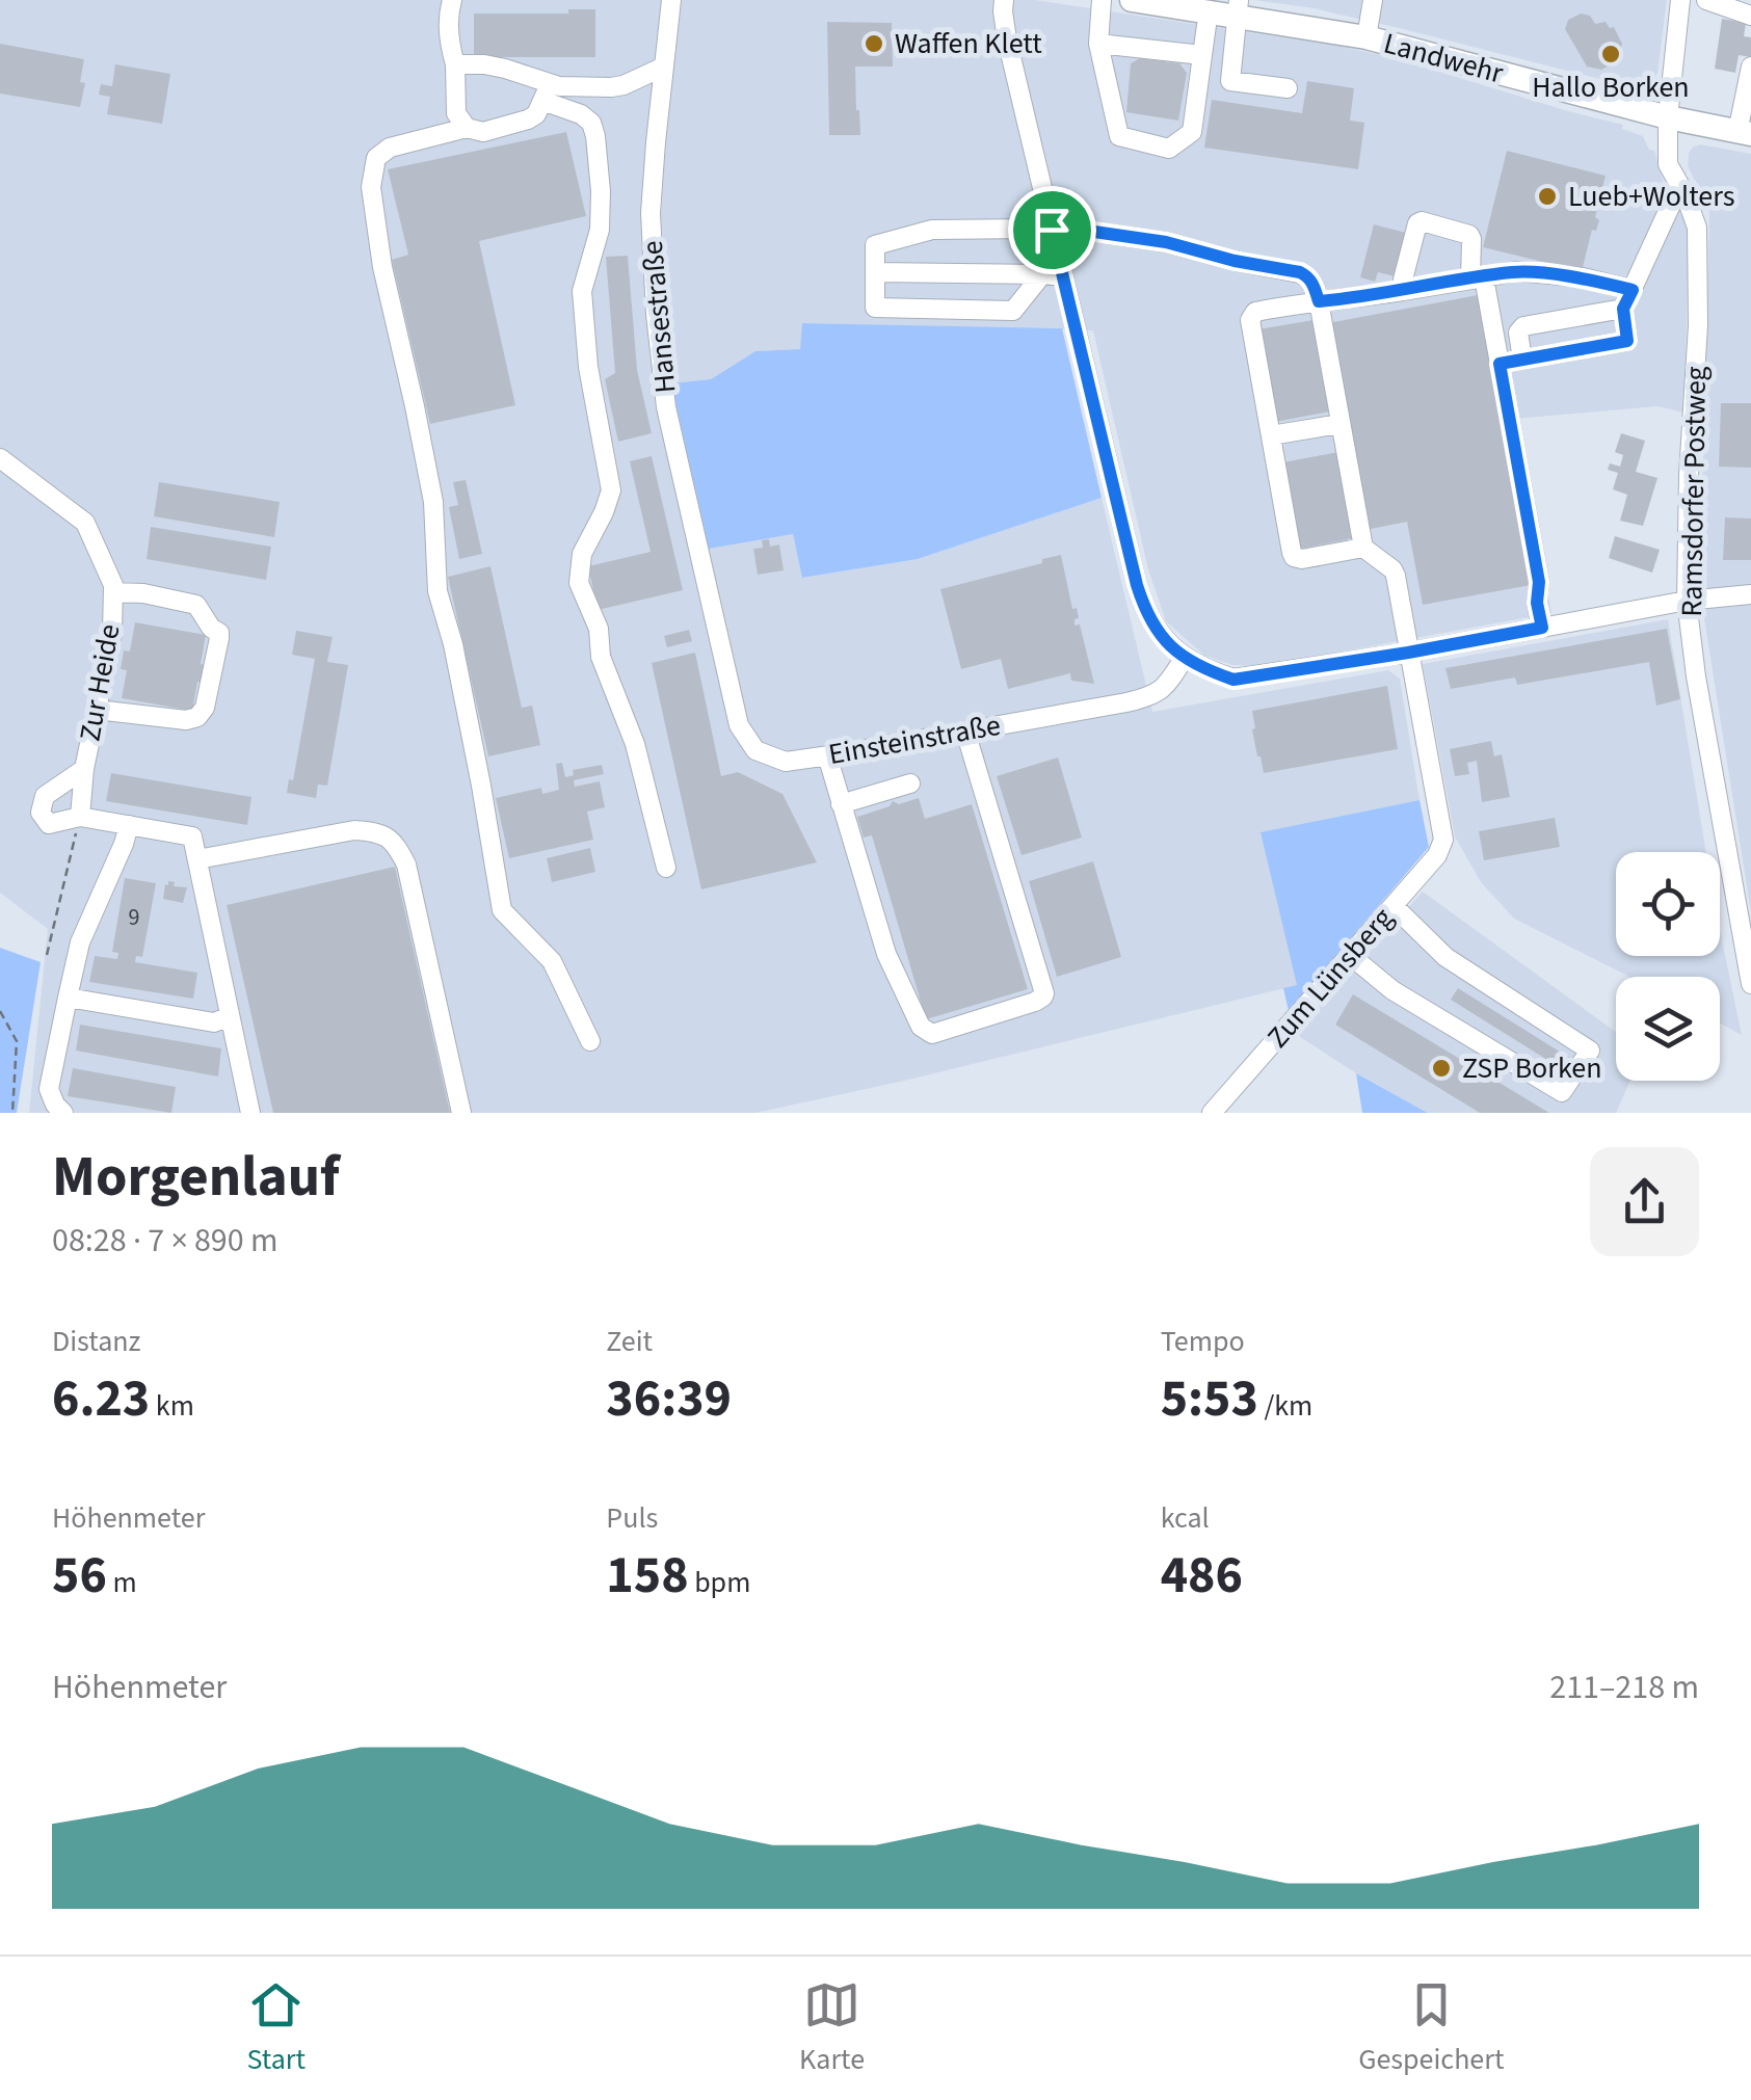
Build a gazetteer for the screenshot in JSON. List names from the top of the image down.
{
  "streets": {
    "main road": ["Landwehr"],
    "street": [
      "Hansestraße",
      "Ramsdorfer Postweg",
      "Zur Heide",
      "Einsteinstraße",
      "Zum Lünsberg"
    ]
  },
  "crossings": [
    ["Landwehr", "Ramsdorfer Postweg"],
    ["Hansestraße", "Einsteinstraße"]
  ],
  "places": [
    "Waffen Klett",
    "Hallo Borken",
    "Lueb+Wolters",
    "ZSP Borken"
  ],
  "house_numbers": ["9"],
  "page": {
    "heading": ["Morgenlauf", "08:28 · 7 × 890 m"],
    "stats": [
      ["Distanz", "6.23 km"],
      ["Zeit", "36:39"],
      ["Tempo", "5:53 /km"],
      ["Höhenmeter", "56 m"],
      ["Puls", "158 bpm"],
      ["kcal", "486"]
    ],
    "chart": ["Höhenmeter", "211–218 m"],
    "tabs": ["Start", "Karte", "Gespeichert"]
  }
}
